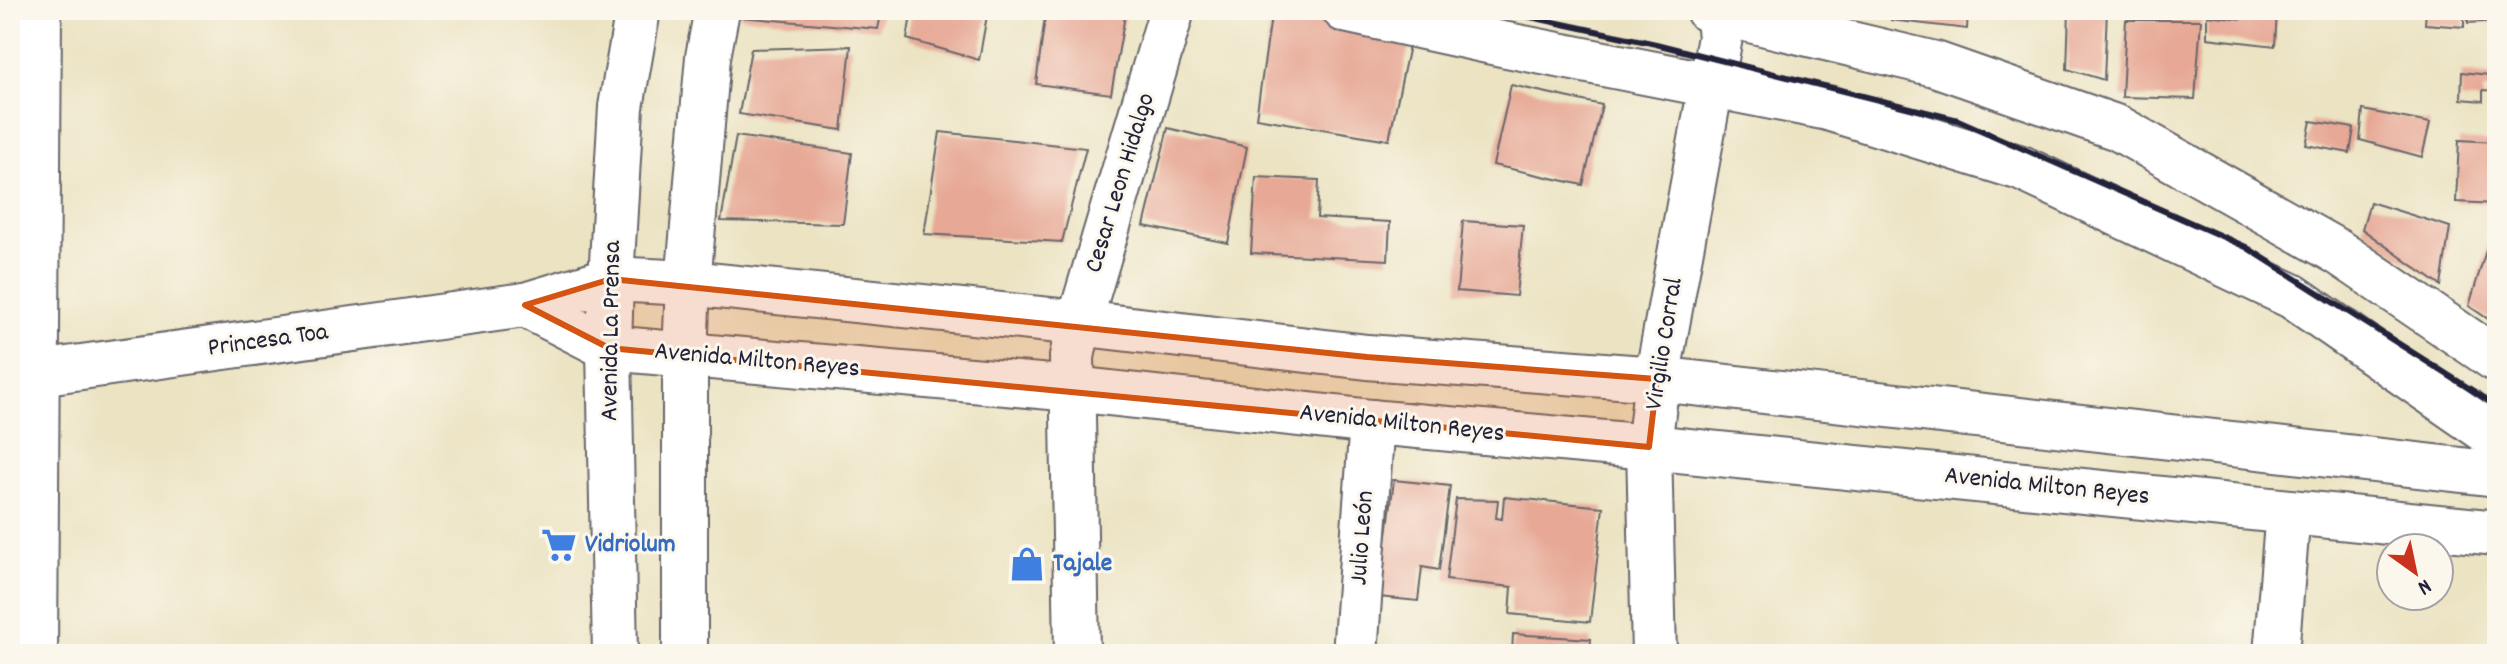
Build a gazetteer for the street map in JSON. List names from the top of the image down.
{
  "streets": {
    "street": [
      "Cesar Leon Hidalgo",
      "Avenida La Prensa",
      "Princesa Toa",
      "Virgilio Corral",
      "Avenida Milton Reyes",
      "Julio León"
    ]
  },
  "crossings": [
    ["Cesar Leon Hidalgo", "Avenida Milton Reyes"],
    ["Avenida La Prensa", "Avenida Milton Reyes"],
    ["Princesa Toa", "Avenida Milton Reyes"],
    ["Virgilio Corral", "Avenida Milton Reyes"],
    ["Avenida Milton Reyes", "Julio León"]
  ],
  "places": {
    "supermarket": ["Vidriolum"],
    "shop": ["Tajale"]
  },
  "north": "bottom right"
}
